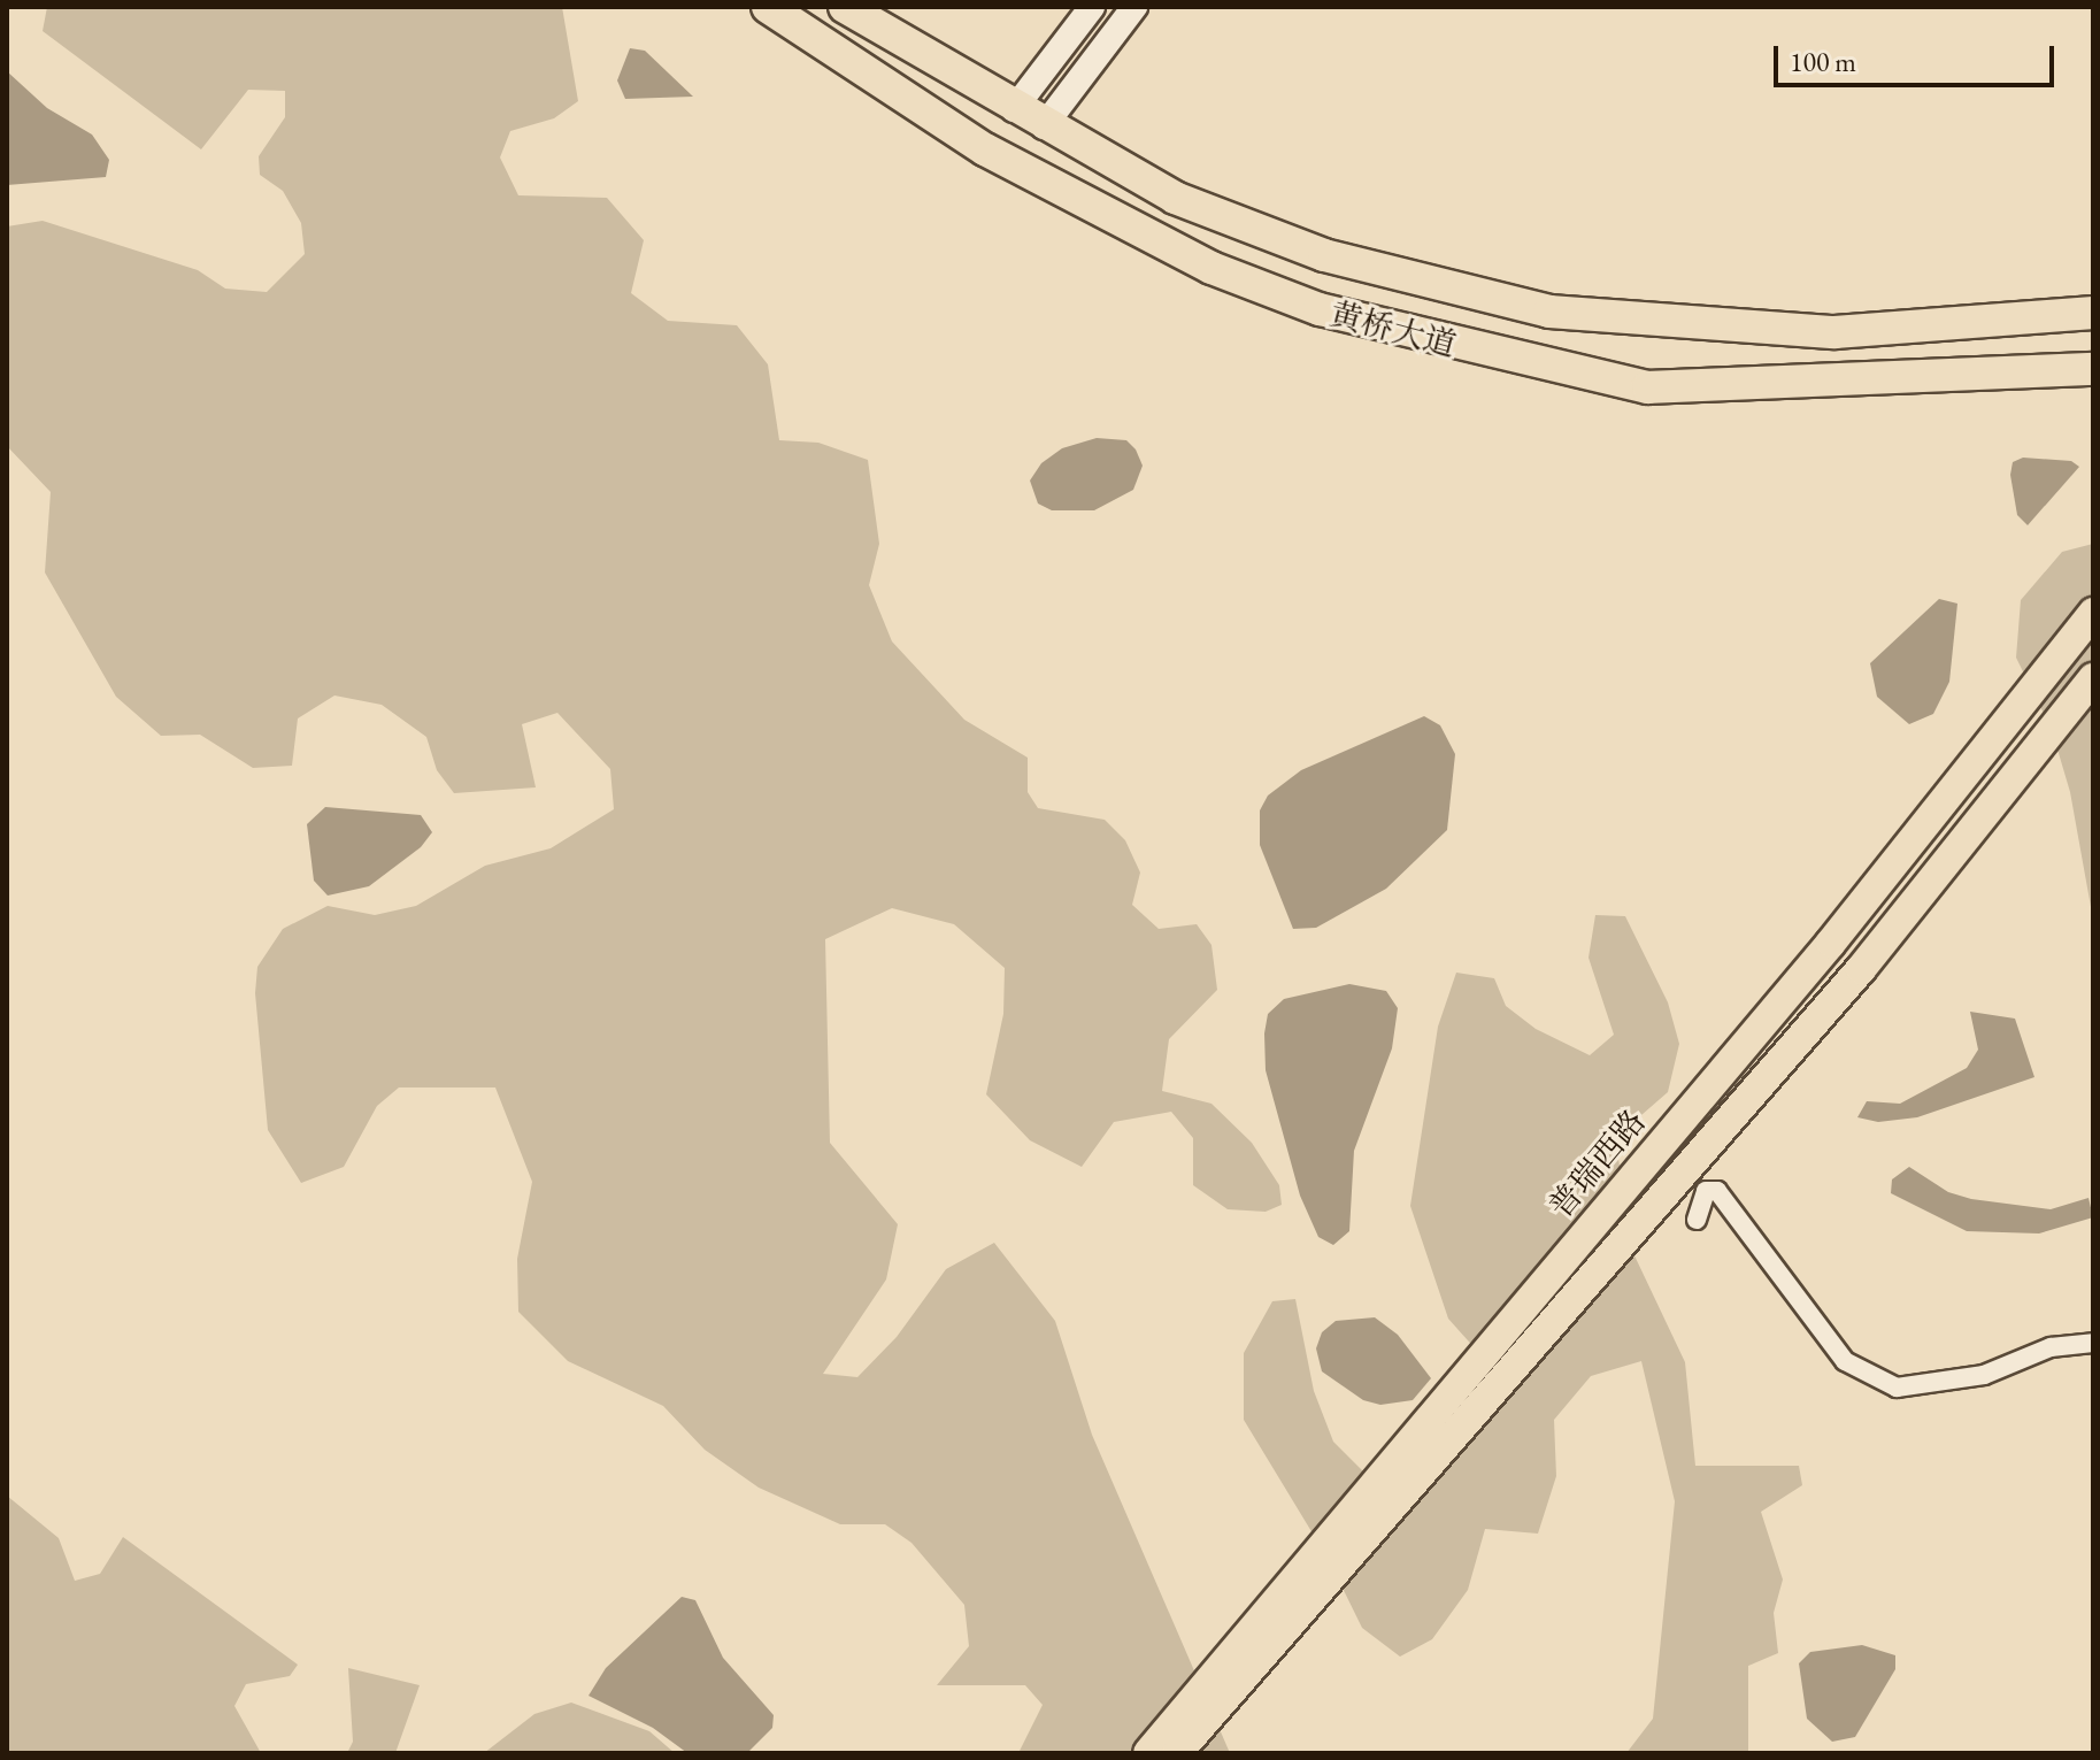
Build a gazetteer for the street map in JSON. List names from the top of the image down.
{
  "streets": {
    "highway": ["黄桥大道"],
    "main road": ["普瑞西路"]
  },
  "scale_bar": "100 m"
}
